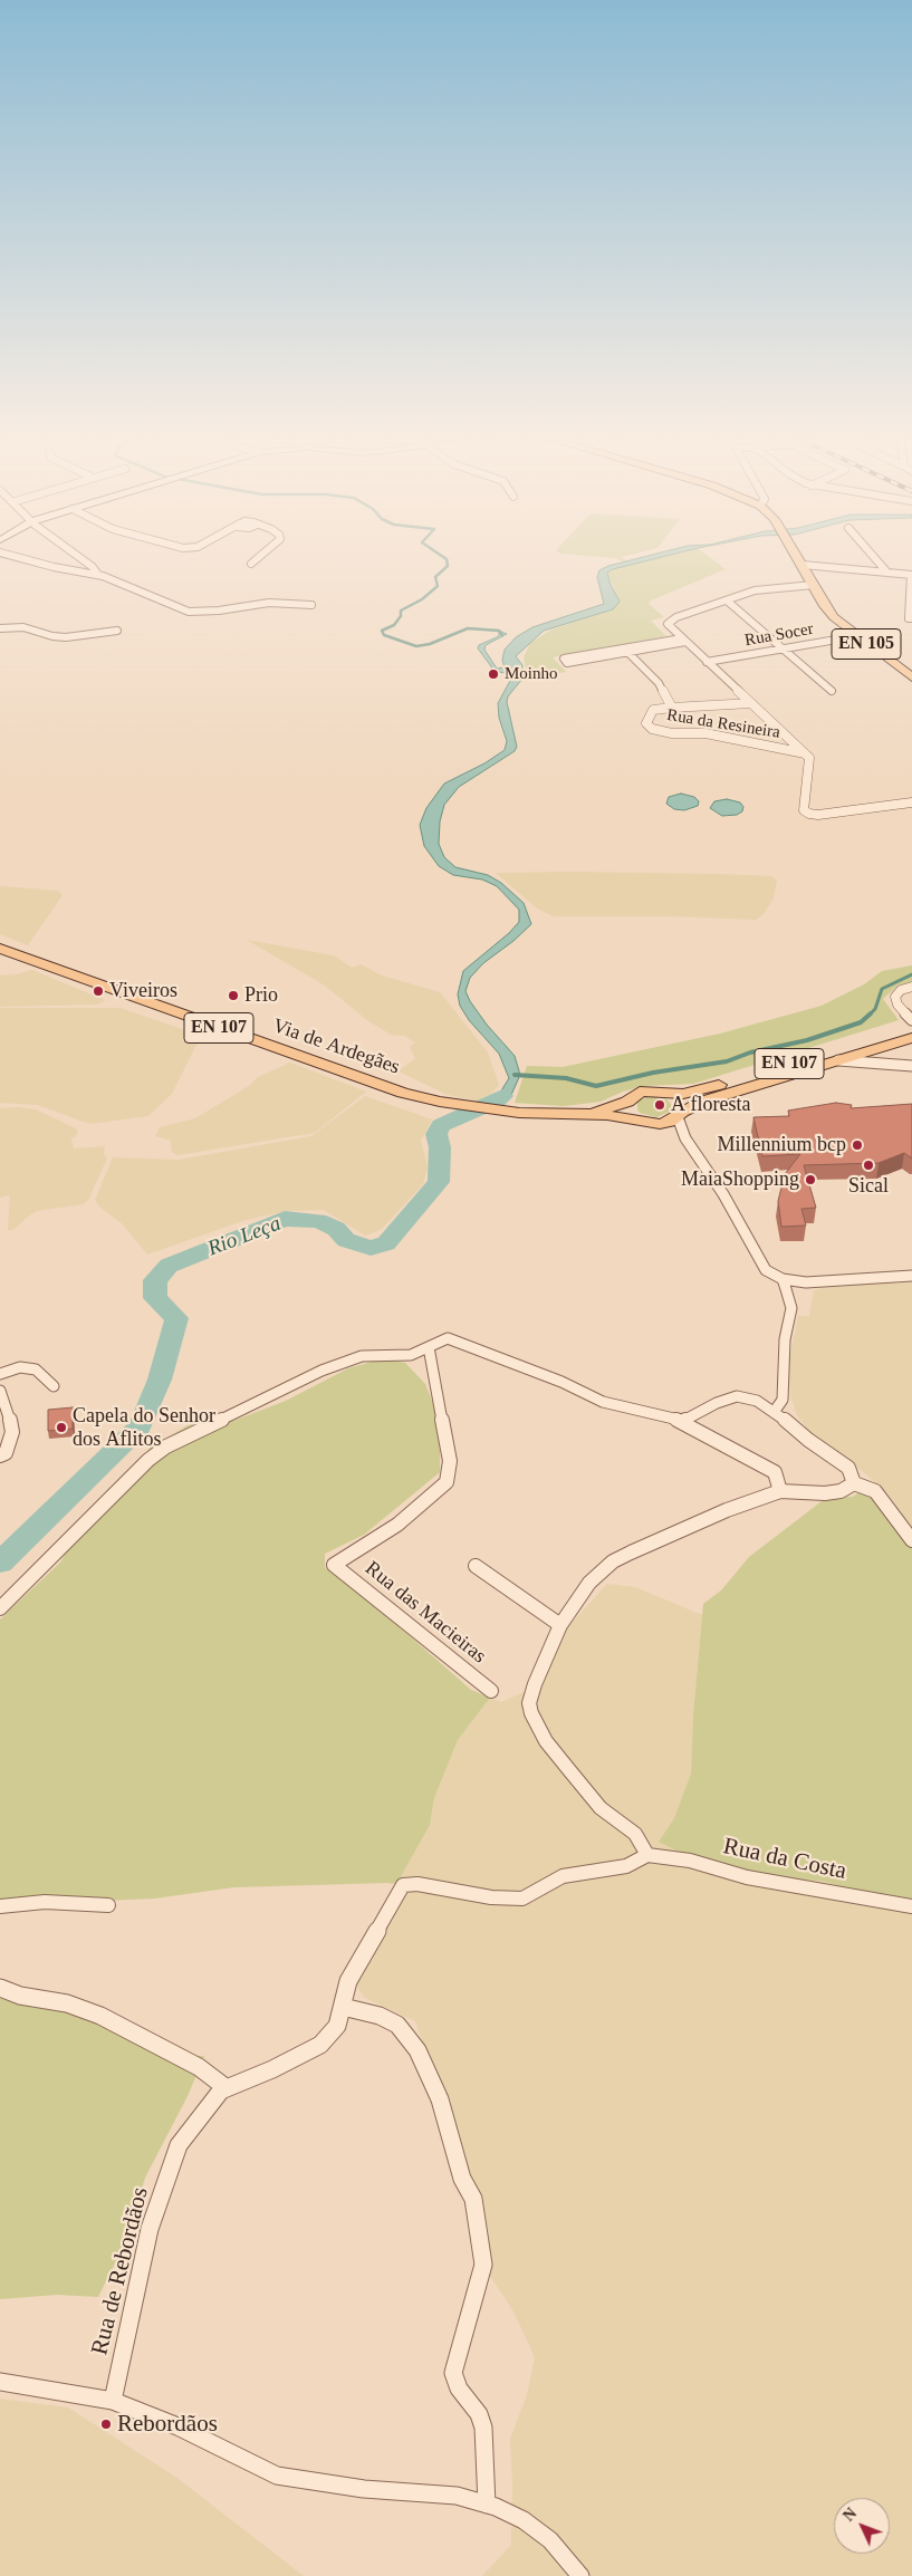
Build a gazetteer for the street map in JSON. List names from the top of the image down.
{
  "streets": {
    "main road": ["EN 105", "EN 107", "Via de Ardegães"],
    "street": [
      "Rua Socer",
      "Rua da Resineira",
      "Rua das Macieiras",
      "Rua da Costa",
      "Rua de Rebordãos"
    ]
  },
  "crossings": [
    ["Rua Socer", "EN 105"],
    ["Rua da Costa", "Rua de Rebordãos"]
  ],
  "water": ["Rio Leça"],
  "places": [
    "Moinho",
    "Viveiros",
    "Prio",
    "A floresta",
    "Millennium bcp",
    "Sical",
    "MaiaShopping",
    "Capela do Senhor dos Aflitos",
    "Rebordãos"
  ],
  "north": "top left"
}
